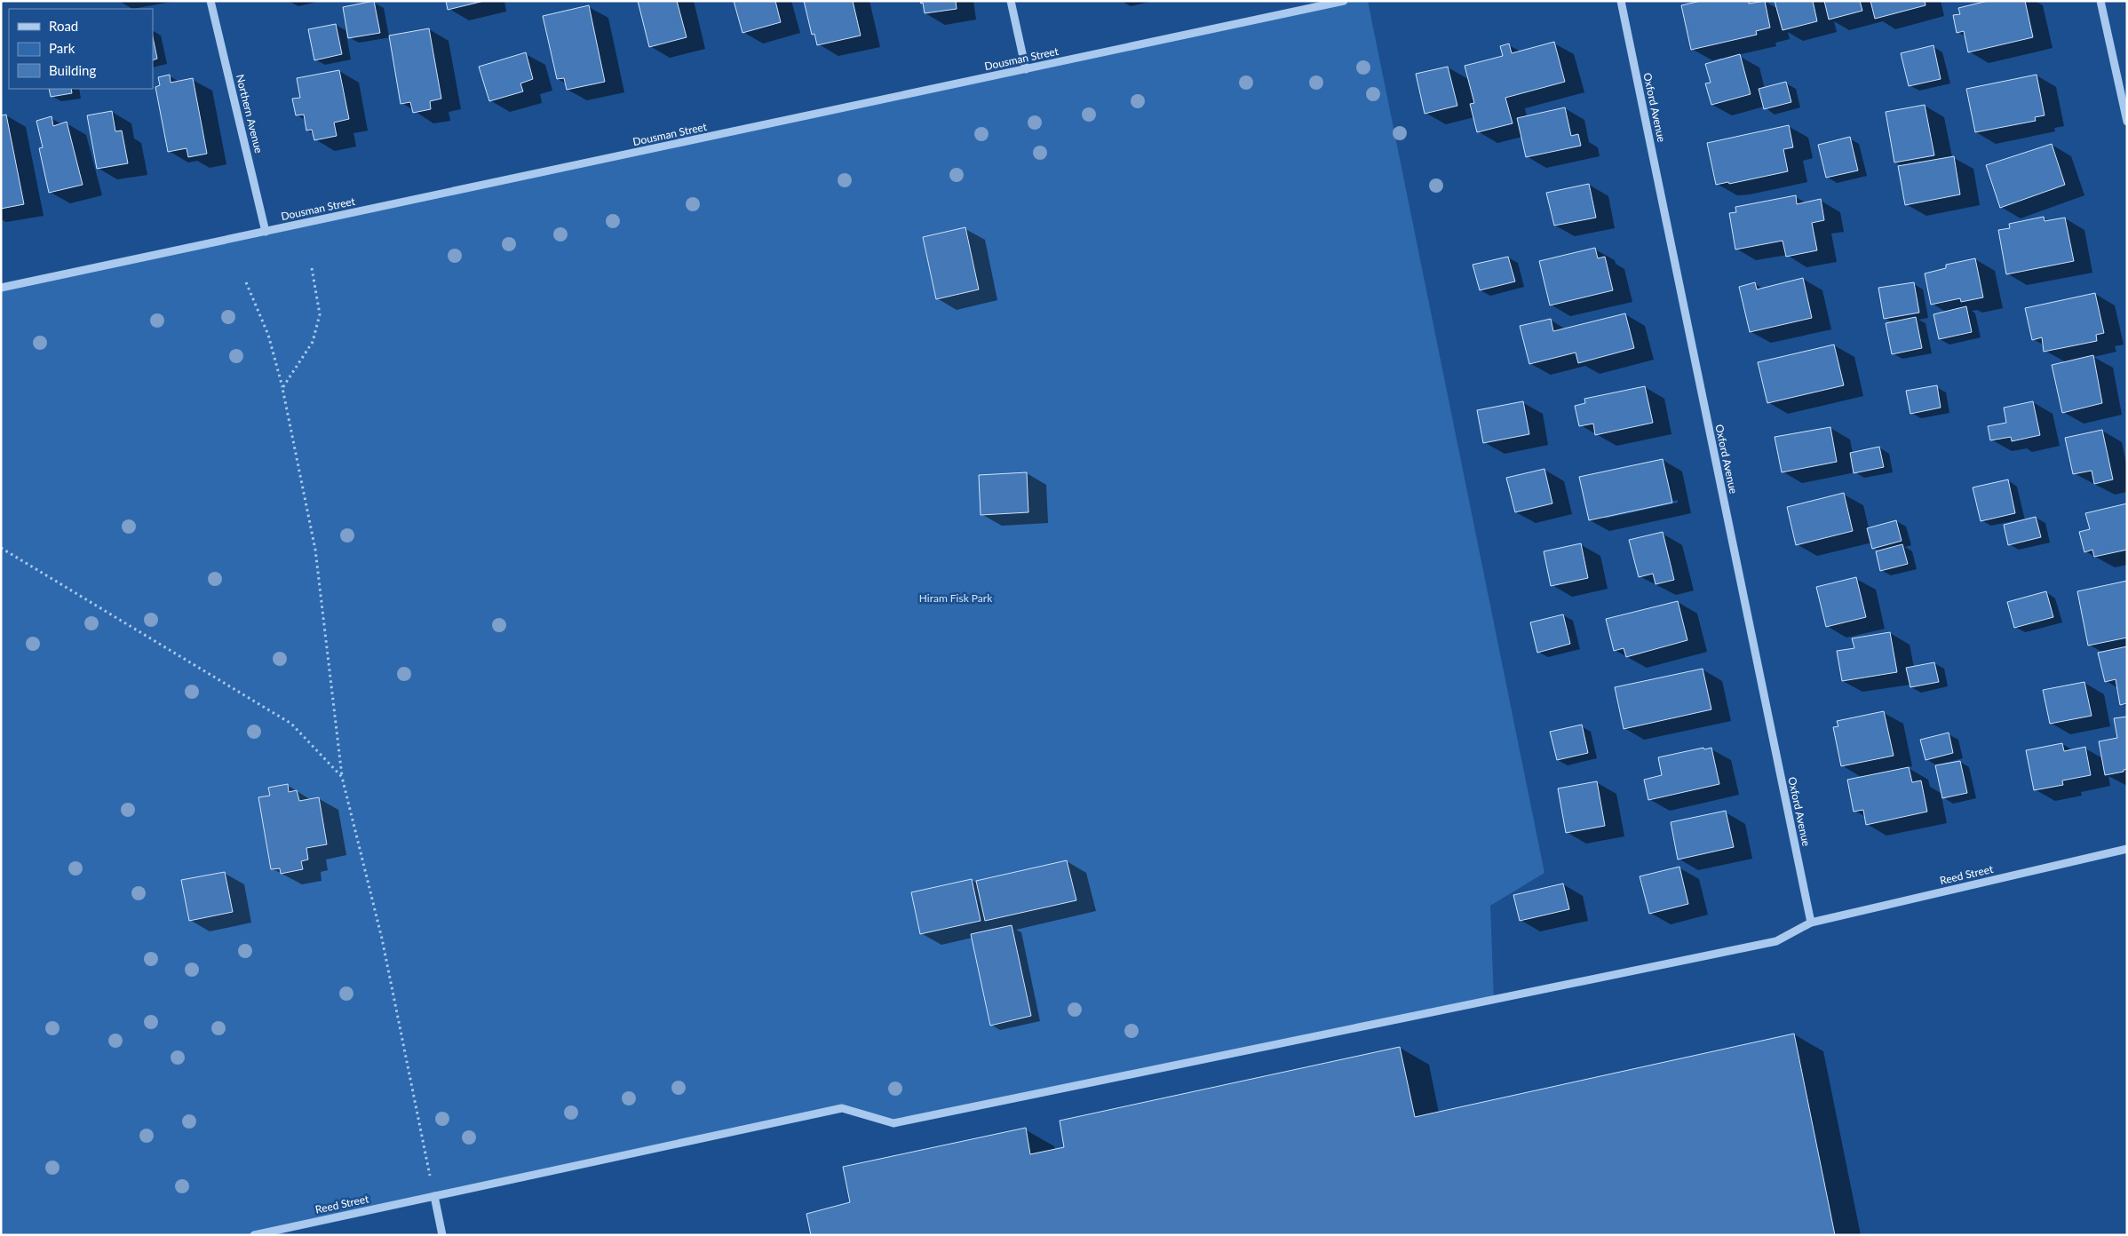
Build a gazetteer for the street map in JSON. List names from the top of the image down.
{
  "streets": {
    "street": [
      "Dousman Street",
      "Oxford Avenue",
      "Northern Avenue",
      "Reed Street"
    ]
  },
  "crossings": [
    ["Dousman Street", "Northern Avenue"],
    ["Oxford Avenue", "Reed Street"]
  ],
  "parks": ["Hiram Fisk Park"],
  "legend": ["Road", "Park", "Building"]
}
